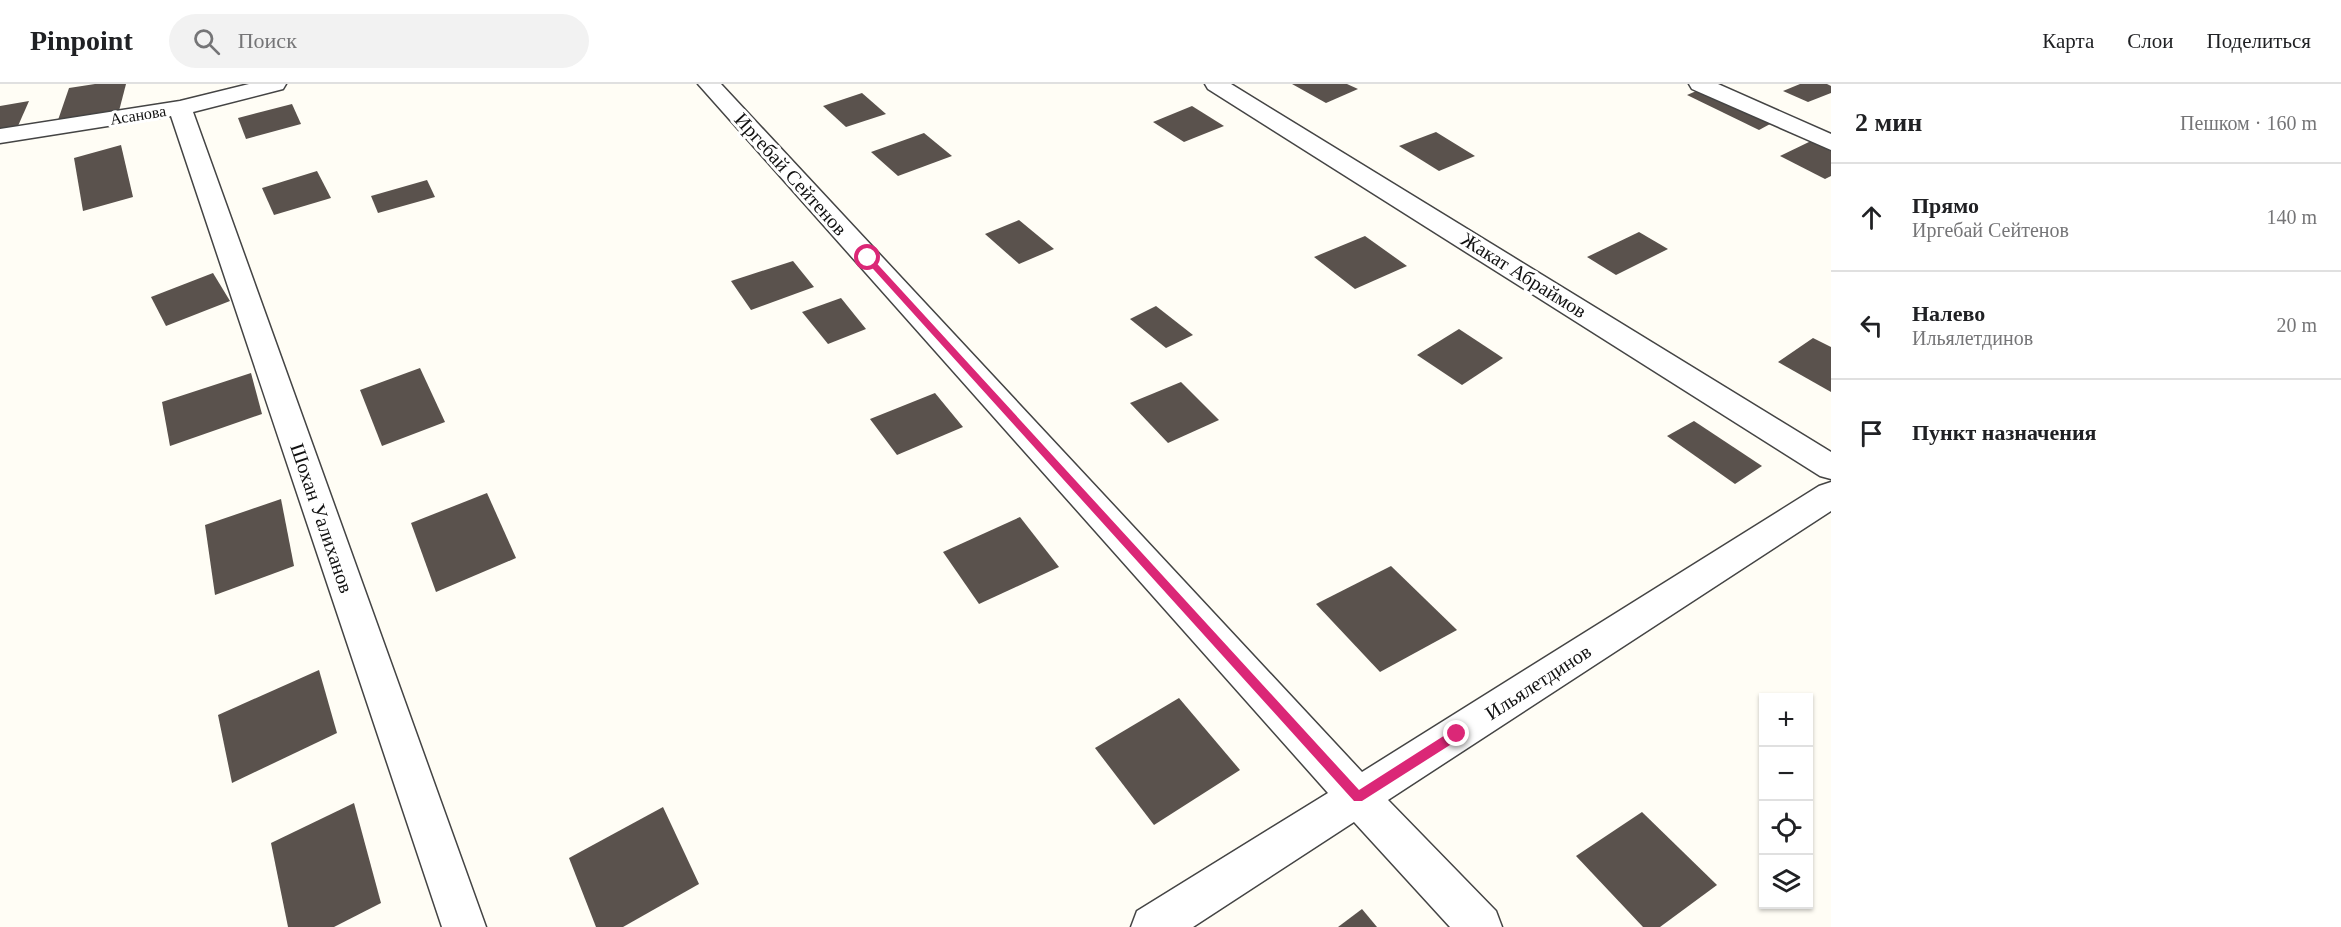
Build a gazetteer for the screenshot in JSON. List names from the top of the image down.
{
  "streets": {
    "street": [
      "Асанова",
      "Иргебай Сейтенов",
      "Жакат Абраймов",
      "Шохан Уалиханов",
      "Ильялетдинов"
    ]
  },
  "crossings": [
    ["Асанова", "Шохан Уалиханов"],
    ["Иргебай Сейтенов", "Ильялетдинов"]
  ],
  "page": {
    "header": "Pinpoint",
    "search": "Поиск",
    "nav": ["Карта", "Слои", "Поделиться"],
    "heading": ["2 мин", "Пешком · 160 m"],
    "list": [
      ["Прямо", "Иргебай Сейтенов", "140 m"],
      ["Налево", "Ильялетдинов", "20 m"],
      "Пункт назначения"
    ],
    "map_buttons": ["+", "−"]
  }
}
